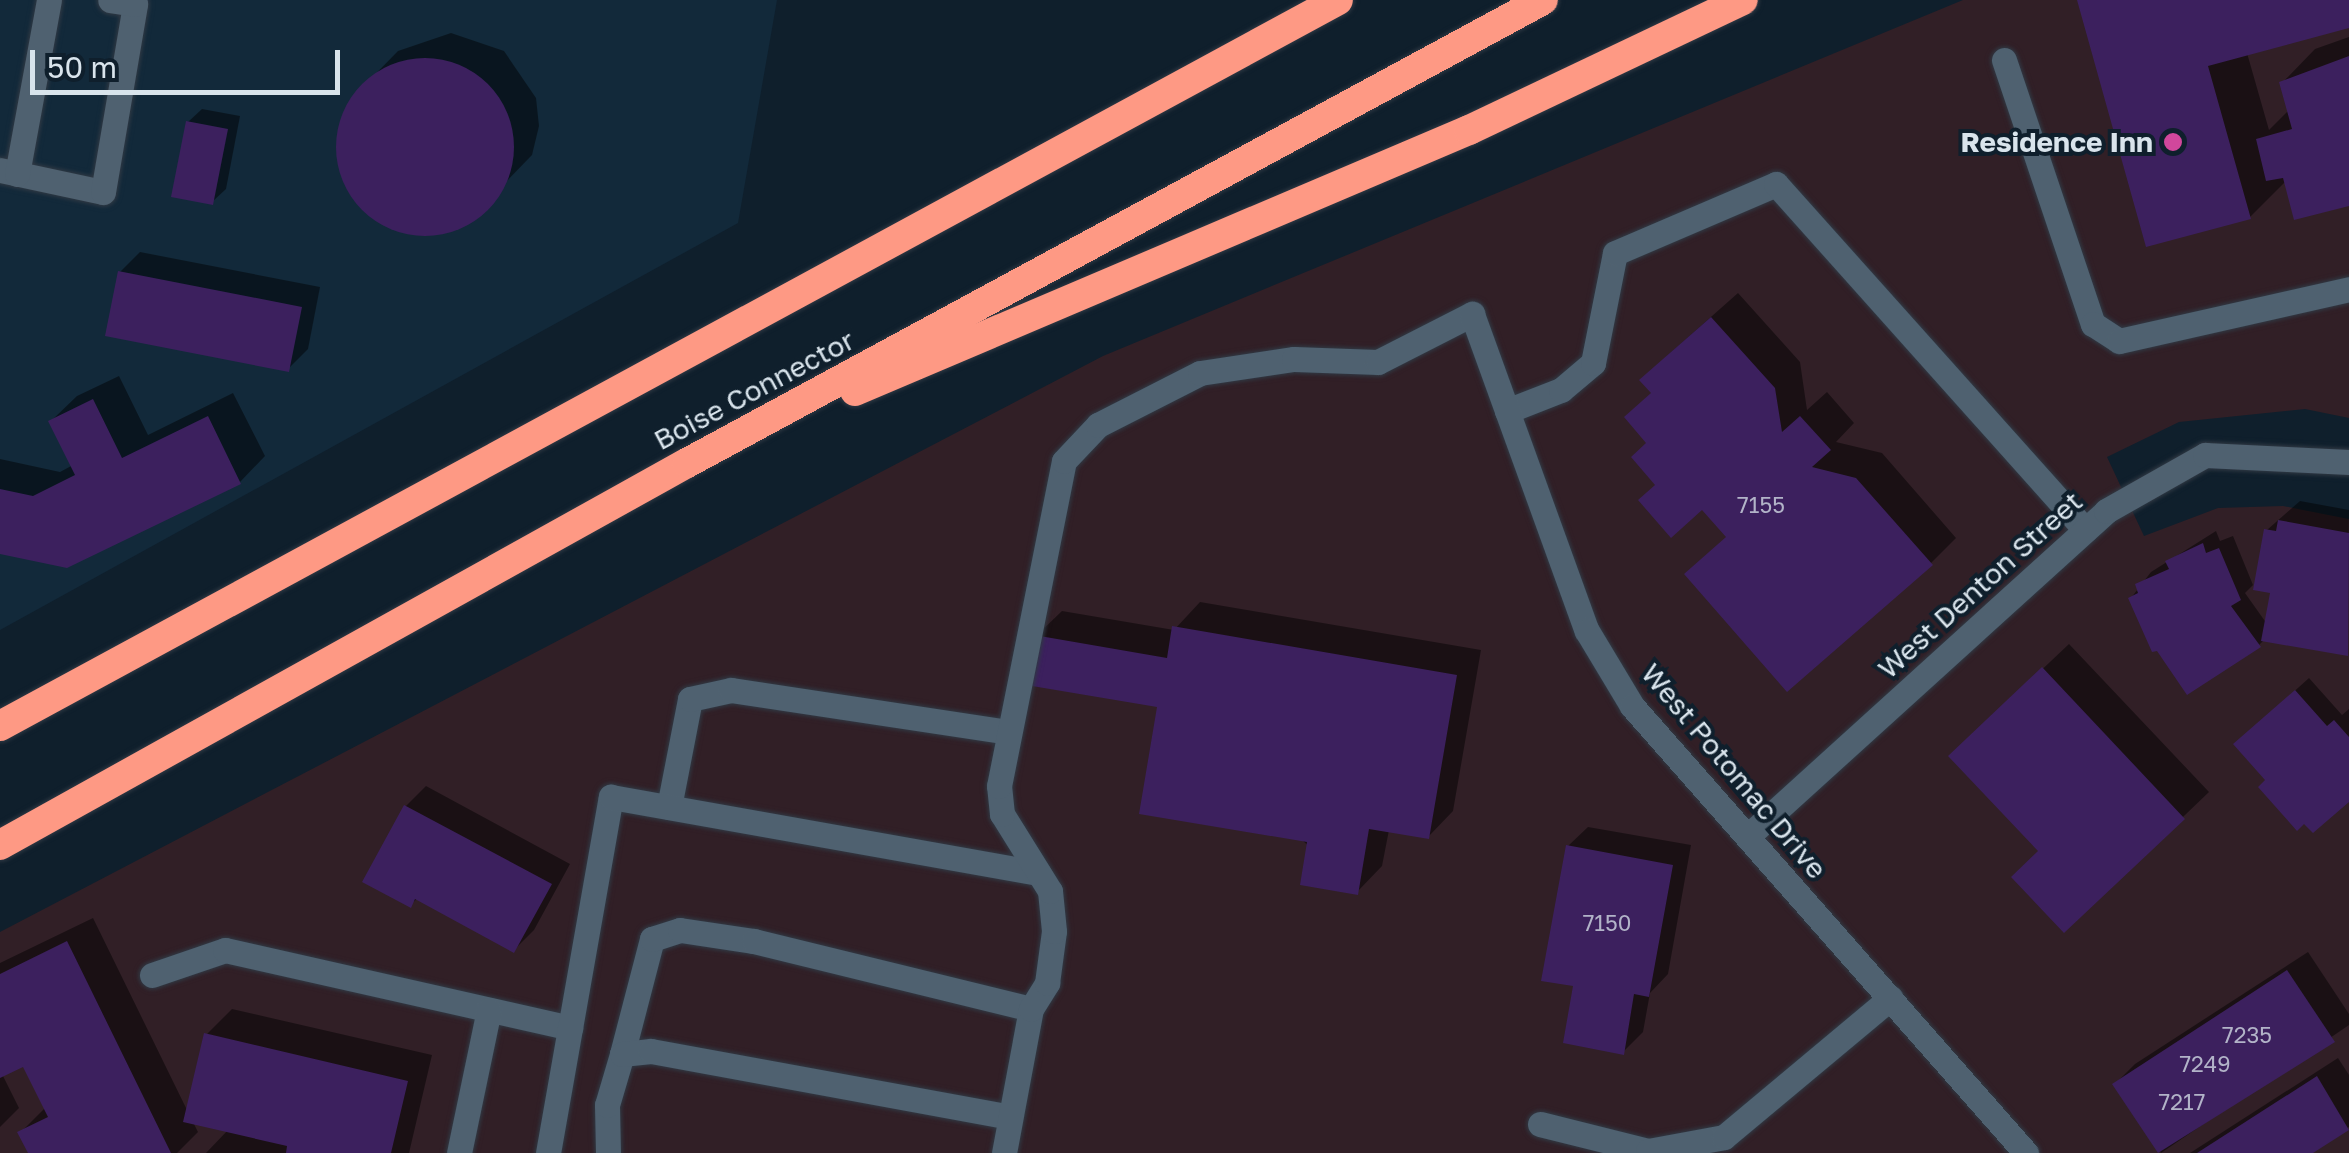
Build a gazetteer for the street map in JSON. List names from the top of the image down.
{
  "streets": {
    "highway": ["Boise Connector"],
    "street": ["West Denton Street", "West Potomac Drive"]
  },
  "crossings": [
    ["West Denton Street", "West Potomac Drive"]
  ],
  "places": ["Residence Inn"],
  "house_numbers": [
    "7155",
    "7150",
    "7235",
    "7249",
    "7217"
  ],
  "scale_bar": "50 m"
}
